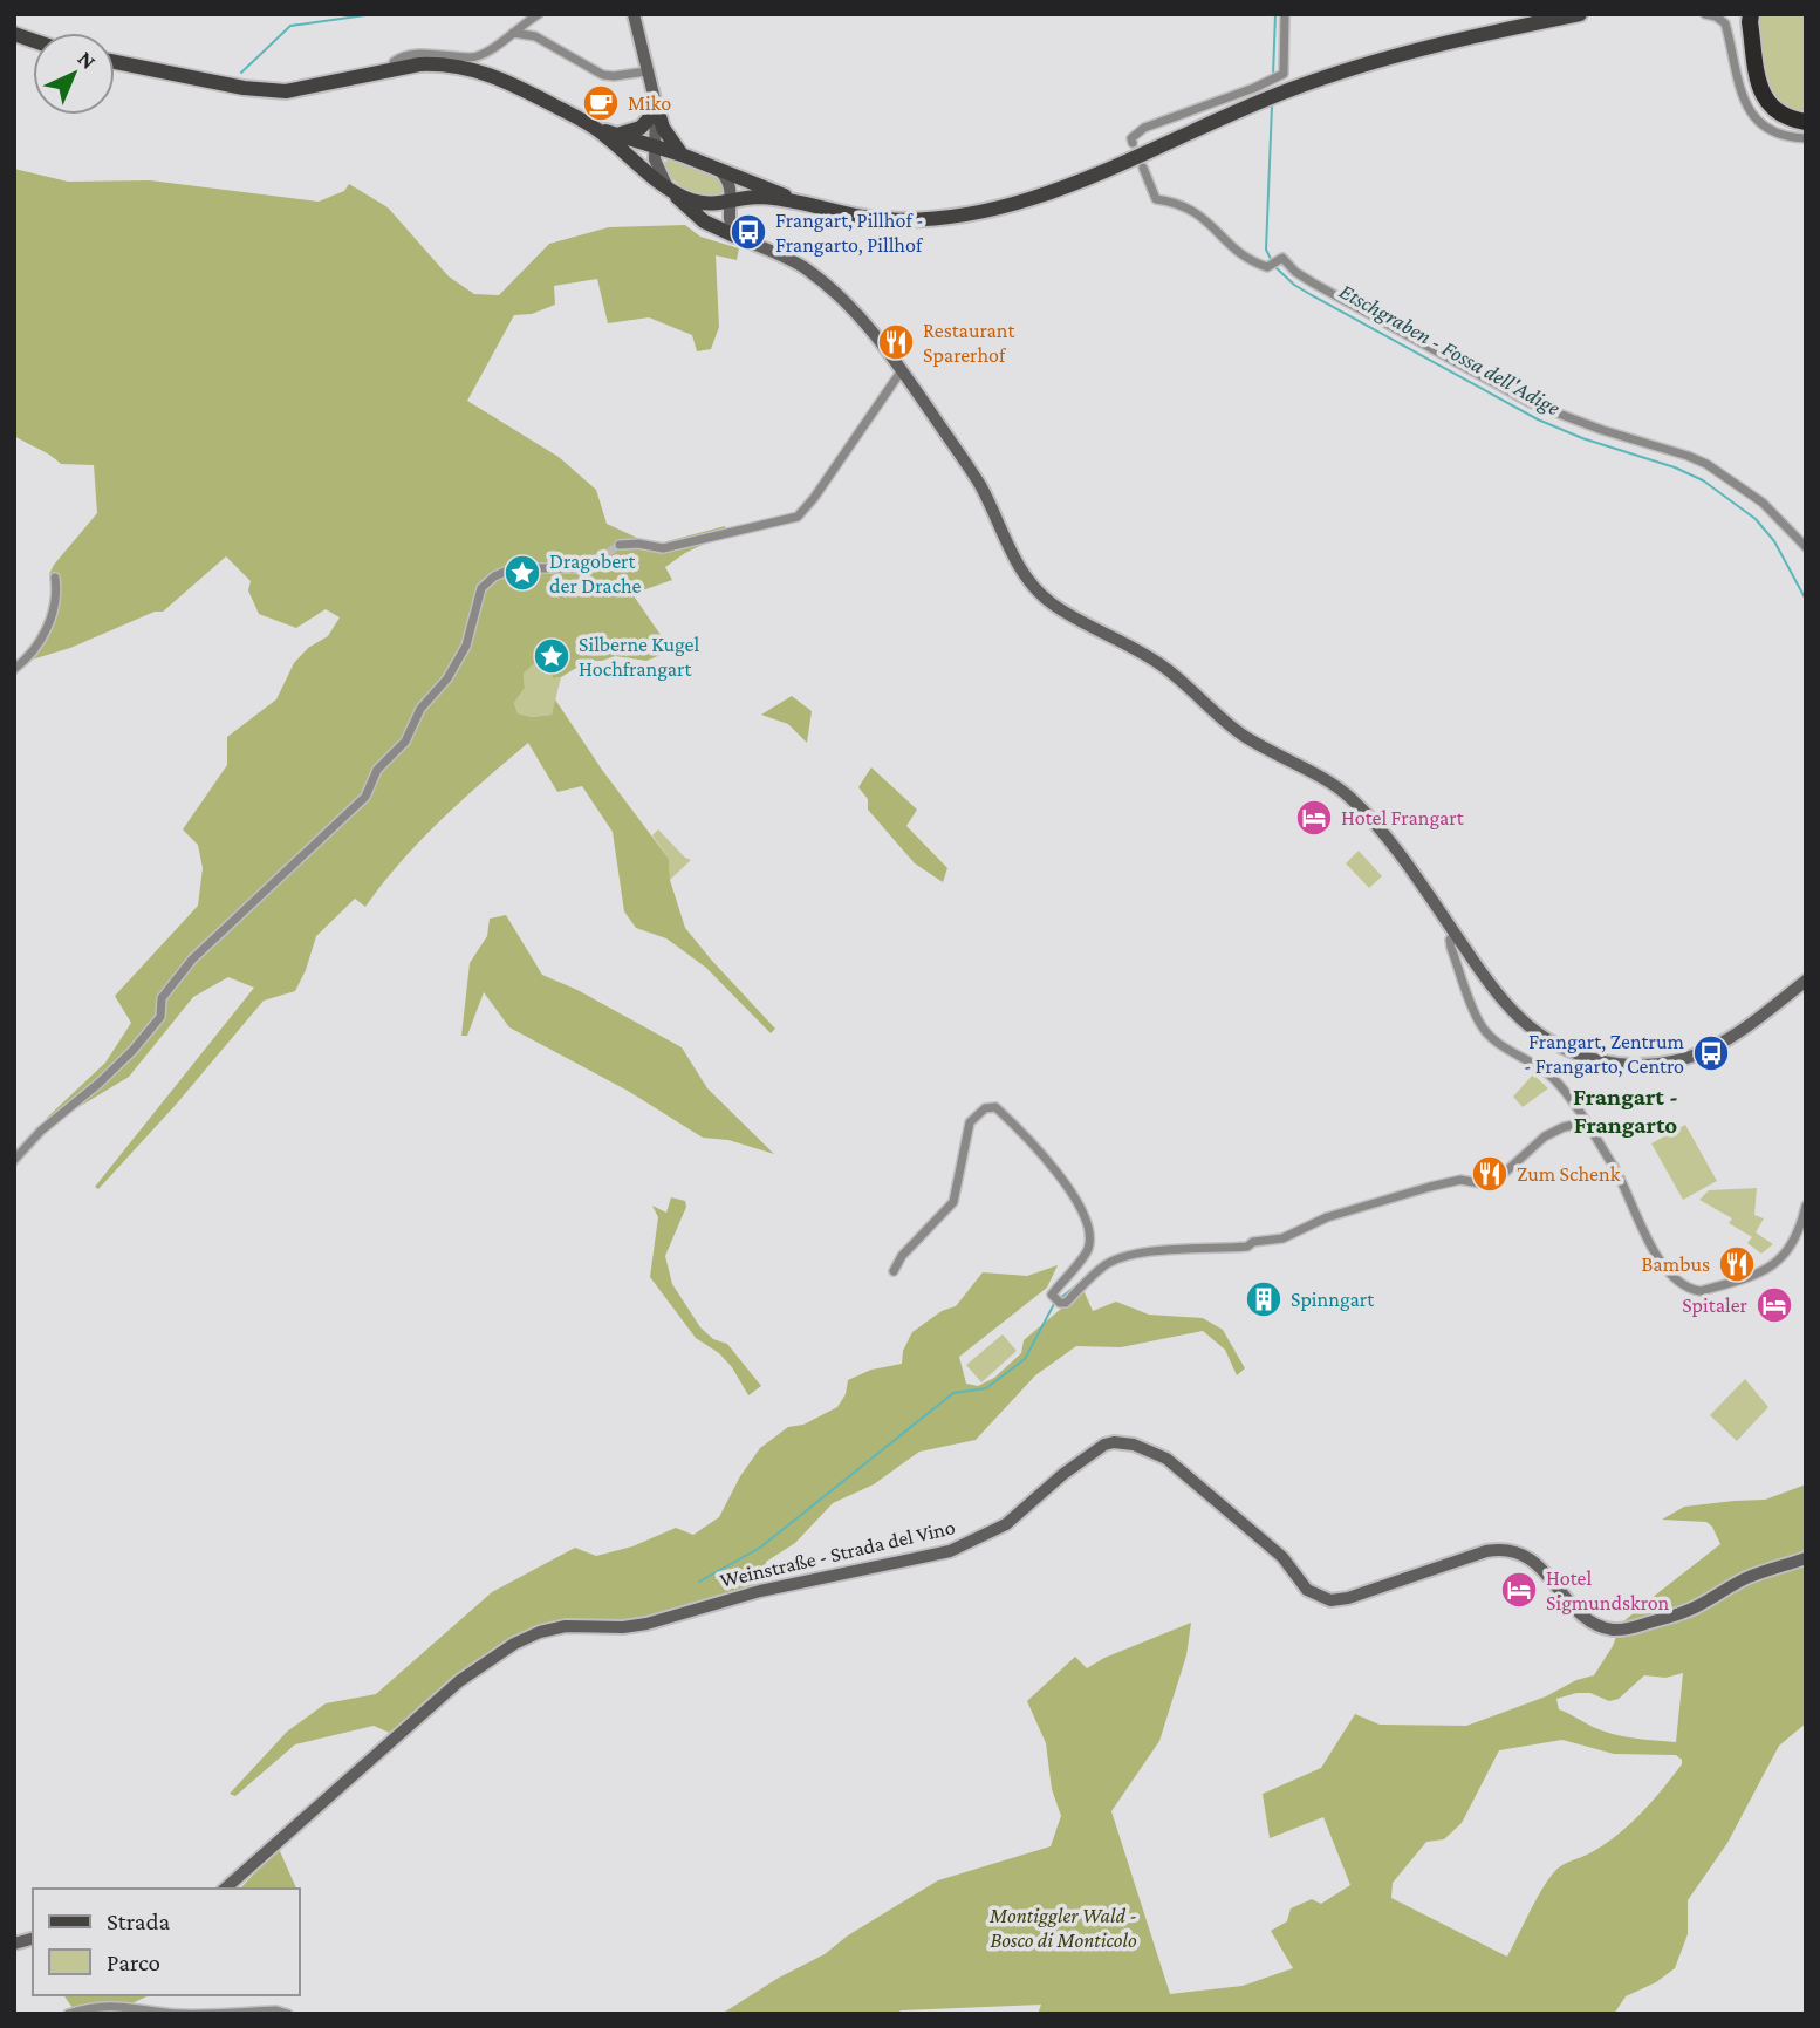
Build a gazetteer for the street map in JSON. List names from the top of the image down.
{
  "streets": {
    "main road": ["Weinstraße - Strada del Vino"]
  },
  "districts": ["Frangart - Frangarto"],
  "water": ["Etschgraben - Fossa dell'Adige"],
  "parks": ["Montiggler Wald - Bosco di Monticolo"],
  "places": {
    "cafe": ["Miko"],
    "bus stop": ["Frangart, Pillhof - Frangarto, Pillhof", "Frangart, Zentrum - Frangarto, Centro"],
    "restaurant": ["Restaurant Sparerhof", "Zum Schenk", "Bambus"],
    "place": ["Dragobert der Drache", "Silberne Kugel Hochfrangart"],
    "hotel": ["Hotel Frangart", "Spitaler", "Hotel Sigmundskron"],
    "building": ["Spinngart"]
  },
  "legend": ["Strada", "Parco"],
  "north": "top right"
}
